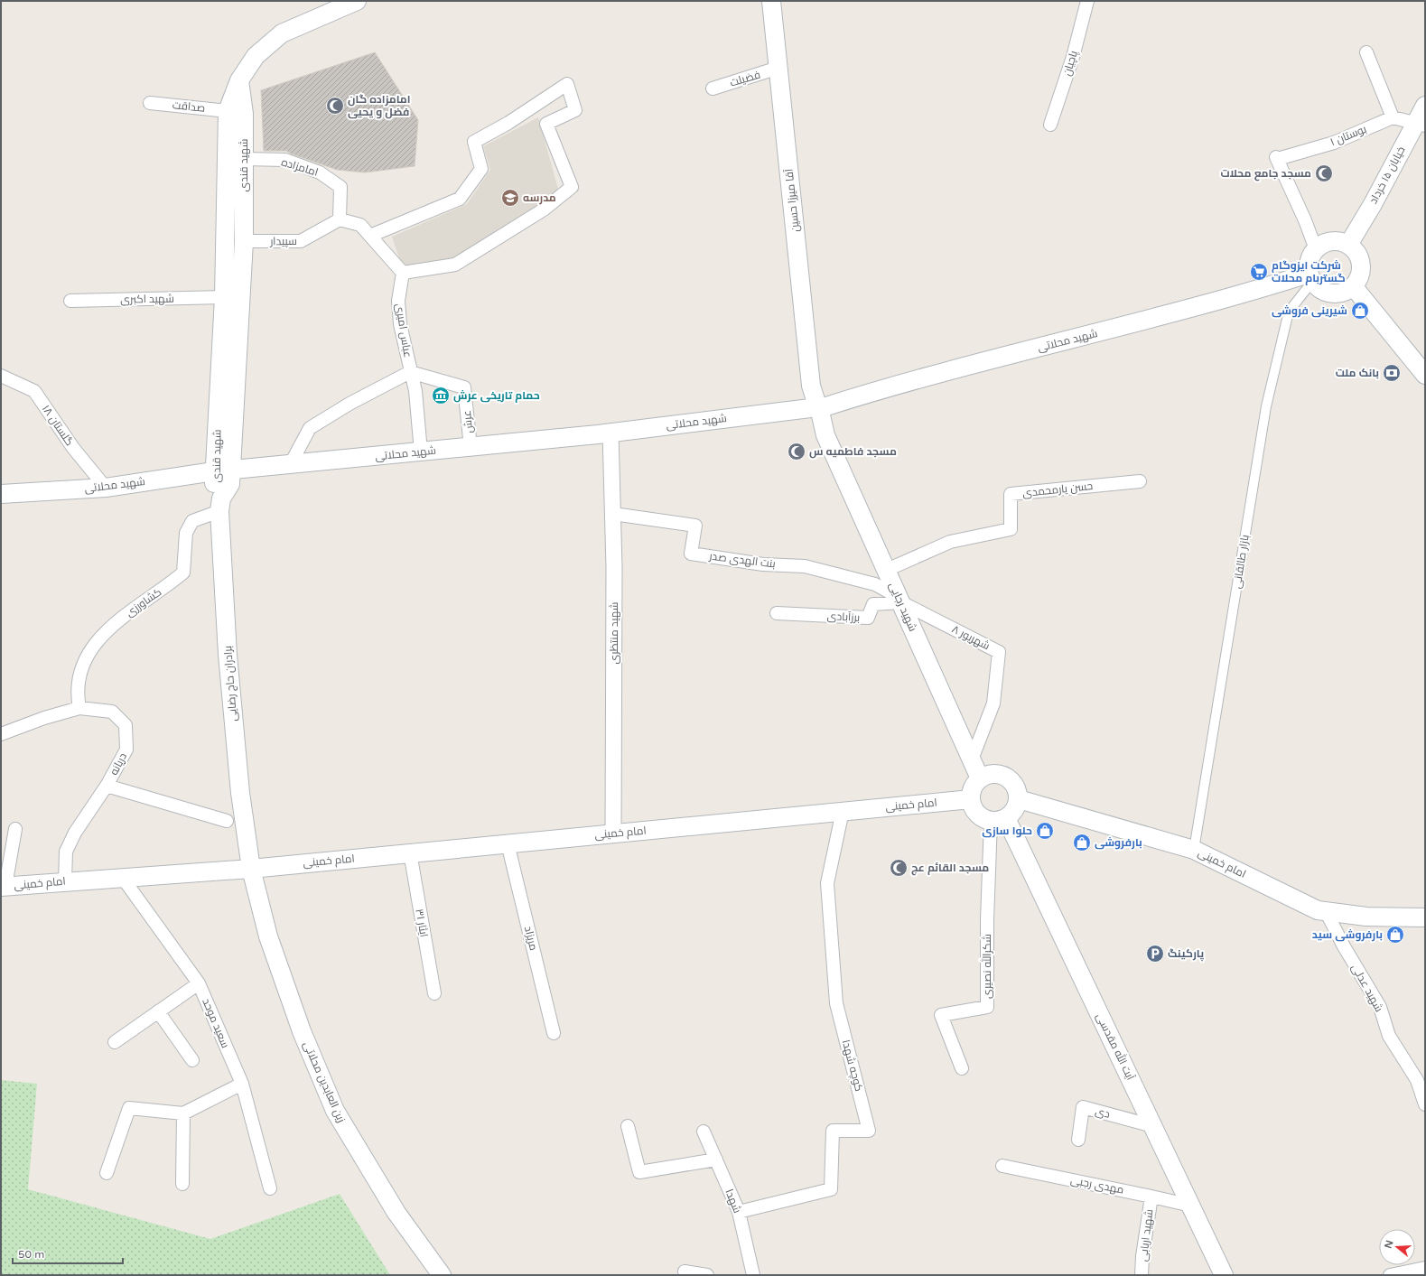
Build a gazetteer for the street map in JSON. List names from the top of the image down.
{
  "streets": {
    "main road": [
      "شهید قندی",
      "خیابان ۱۵ خرداد",
      "آقا میرزا حسین",
      "شهید محلاتی",
      "شهید رجایی",
      "برادران حاج رضایی",
      "امام خمینی",
      "آیت الله مقدسی",
      "زین العابدین محلاتی"
    ],
    "street": [
      "پاچیان",
      "فضیلت",
      "صداقت",
      "بوستان ۱",
      "امامزاده",
      "سپیدار",
      "شهید اکبری",
      "عباس امیری",
      "عرش",
      "گلستان ۱۸",
      "حسن یارمحمدی",
      "بنت الهدی صدر",
      "بازار طالقانی",
      "کشاورزی",
      "برزآبادی",
      "شهید منتظری",
      "۸ شهریور",
      "دریانه",
      "ایثار ۳۱",
      "مریزاد",
      "شکرالله نصیری",
      "شهید عدلی",
      "سعید موحد",
      "کوچه شهدا",
      "دی",
      "مهدی رجبی",
      "شهدا",
      "شهید اربابی"
    ]
  },
  "crossings": [
    ["فضیلت", "آقا میرزا حسین"],
    ["صداقت", "شهید قندی"],
    ["بوستان ۱", "خیابان ۱۵ خرداد"],
    ["بوستان ۱", "شهید محلاتی"],
    ["بوستان ۱", "بازار طالقانی"],
    ["شهید قندی", "امامزاده"],
    ["شهید قندی", "سپیدار"],
    ["شهید قندی", "شهید اکبری"],
    ["شهید قندی", "شهید محلاتی"],
    ["شهید قندی", "کشاورزی"],
    ["شهید قندی", "برادران حاج رضایی"],
    ["امامزاده", "سپیدار"],
    ["خیابان ۱۵ خرداد", "شهید محلاتی"],
    ["خیابان ۱۵ خرداد", "بازار طالقانی"],
    ["آقا میرزا حسین", "شهید محلاتی"],
    ["آقا میرزا حسین", "شهید رجایی"],
    ["عباس امیری", "شهید محلاتی"],
    ["عباس امیری", "عرش"],
    ["شهید محلاتی", "عرش"],
    ["شهید محلاتی", "گلستان ۱۸"],
    ["شهید محلاتی", "بازار طالقانی"],
    ["شهید محلاتی", "شهید منتظری"],
    ["حسن یارمحمدی", "شهید رجایی"],
    ["بنت الهدی صدر", "شهید رجایی"],
    ["بنت الهدی صدر", "برزآبادی"],
    ["بنت الهدی صدر", "شهید منتظری"],
    ["بنت الهدی صدر", "۸ شهریور"],
    ["بازار طالقانی", "امام خمینی"],
    ["کشاورزی", "برادران حاج رضایی"],
    ["کشاورزی", "دریانه"],
    ["شهید رجایی", "برزآبادی"],
    ["شهید رجایی", "۸ شهریور"],
    ["شهید رجایی", "امام خمینی"],
    ["شهید رجایی", "شکرالله نصیری"],
    ["شهید رجایی", "آیت الله مقدسی"],
    ["برزآبادی", "۸ شهریور"],
    ["شهید منتظری", "امام خمینی"],
    ["برادران حاج رضایی", "امام خمینی"],
    ["برادران حاج رضایی", "زین العابدین محلاتی"],
    ["دریانه", "امام خمینی"],
    ["امام خمینی", "ایثار ۳۱"],
    ["امام خمینی", "مریزاد"],
    ["امام خمینی", "شکرالله نصیری"],
    ["امام خمینی", "شهید عدلی"],
    ["امام خمینی", "سعید موحد"],
    ["امام خمینی", "آیت الله مقدسی"],
    ["امام خمینی", "کوچه شهدا"],
    ["امام خمینی", "زین العابدین محلاتی"],
    ["شکرالله نصیری", "آیت الله مقدسی"],
    ["آیت الله مقدسی", "دی"],
    ["آیت الله مقدسی", "مهدی رجبی"],
    ["کوچه شهدا", "شهدا"],
    ["مهدی رجبی", "شهید اربابی"]
  ],
  "places": {
    "mosque": [
      "امامزاده گان فضل و یحیی",
      "مسجد جامع محلات",
      "مسجد فاطمیه س",
      "مسجد القائم عج"
    ],
    "school or university": ["مدرسه"],
    "supermarket": ["شرکت ایزوگام گستربام محلات"],
    "shop": [
      "شیرینی فروشی",
      "حلوا سازی",
      "بارفروشی",
      "بارفروشی سید"
    ],
    "bank": ["بانک ملت"],
    "museum": ["حمام تاریخی عرش"],
    "parking": ["پارکینگ"]
  },
  "scale_bar": "50 m",
  "north": "left"
}
